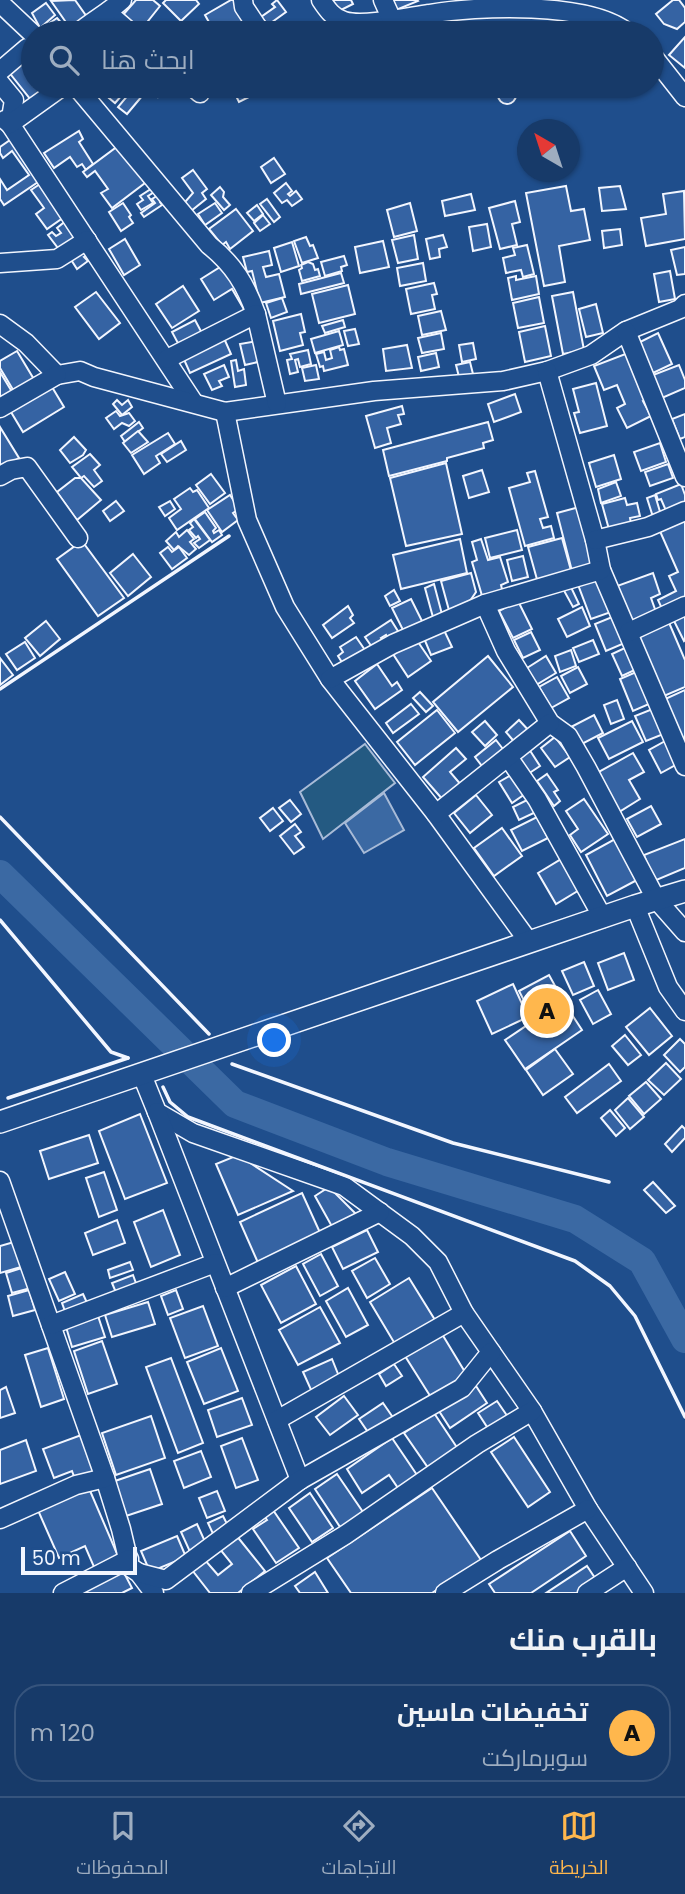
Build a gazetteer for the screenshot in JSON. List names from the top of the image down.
{
  "scale_bar": "50 m",
  "north": "top left",
  "page": {
    "search": "ابحث هنا",
    "pins": "A",
    "scale": "50 m",
    "heading": "بالقرب منك",
    "list": [
      {
        "mark": "A",
        "name": "تخفيضات ماسين",
        "note": "سوبرماركت",
        "value": "120 m"
      }
    ],
    "nav": ["الخريطة", "الاتجاهات", "المحفوظات"]
  }
}
